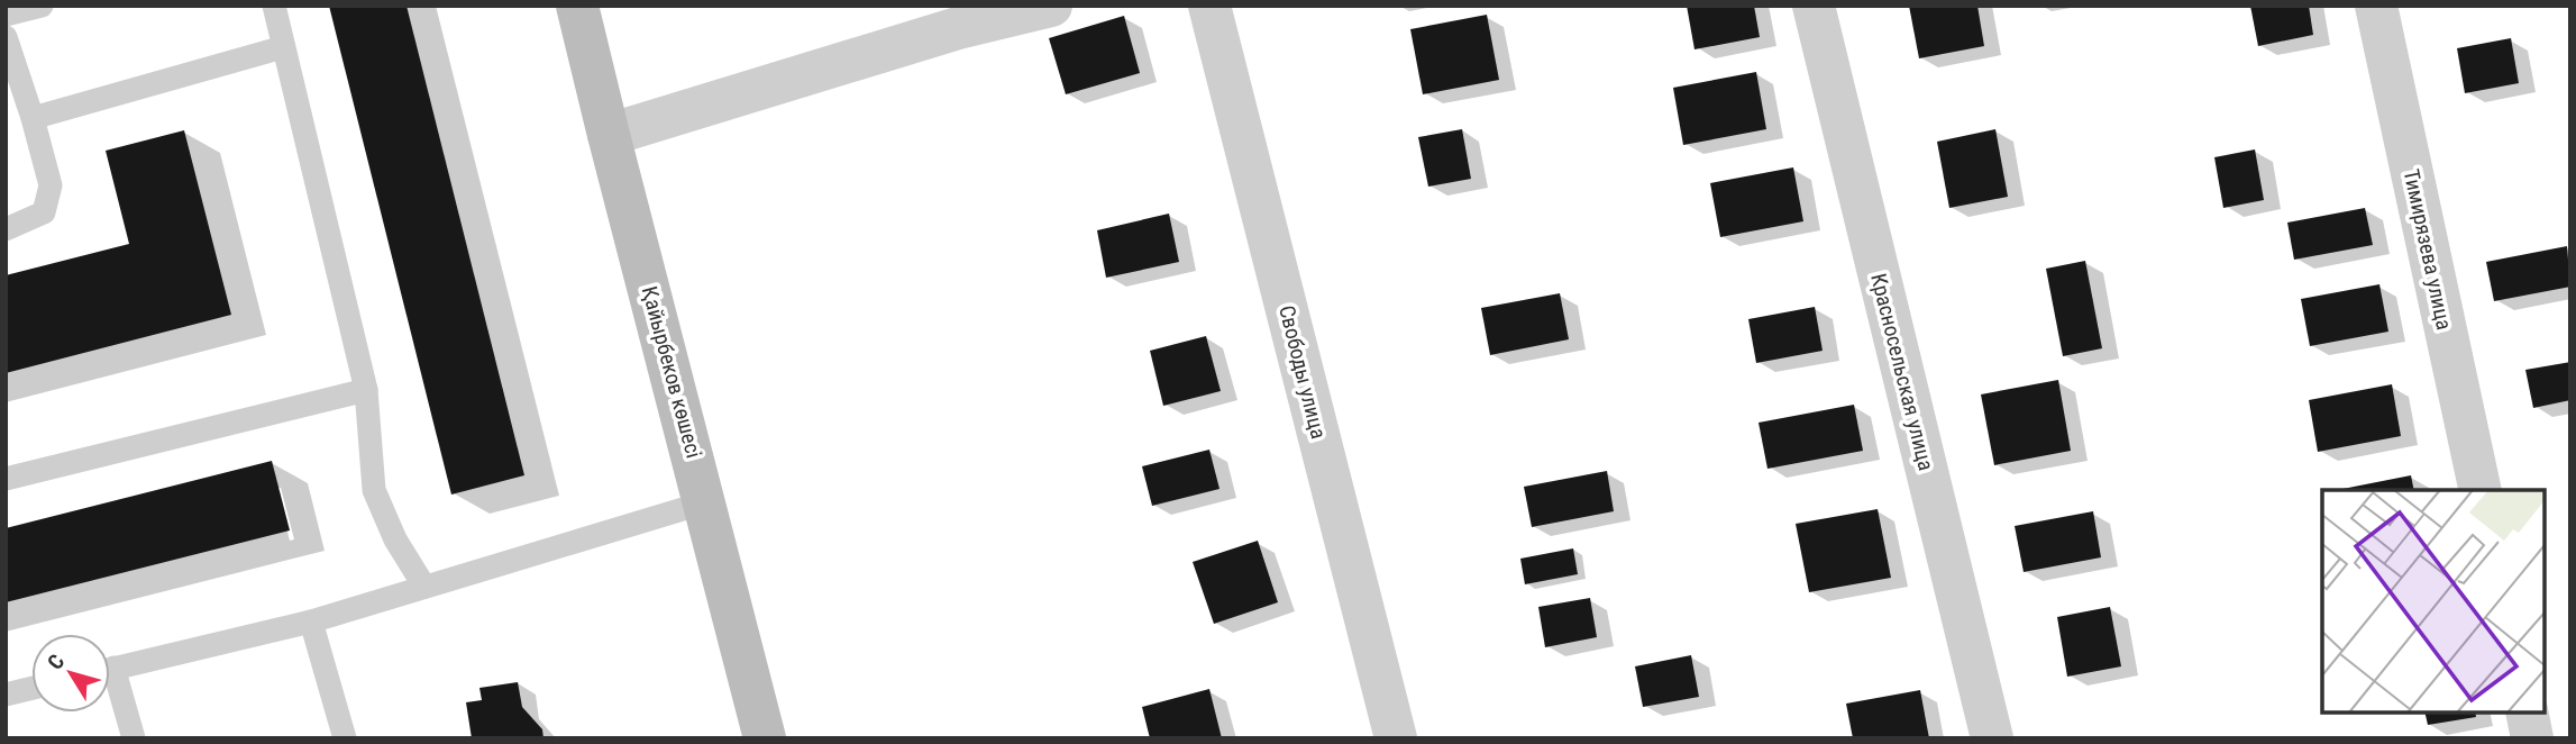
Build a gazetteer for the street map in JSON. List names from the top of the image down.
{
  "streets": {
    "main road": ["Қайырбеков көшесі"],
    "street": ["Тимирязева улица", "Свободы улица", "Красносельская улица"]
  },
  "north": "top left"
}
